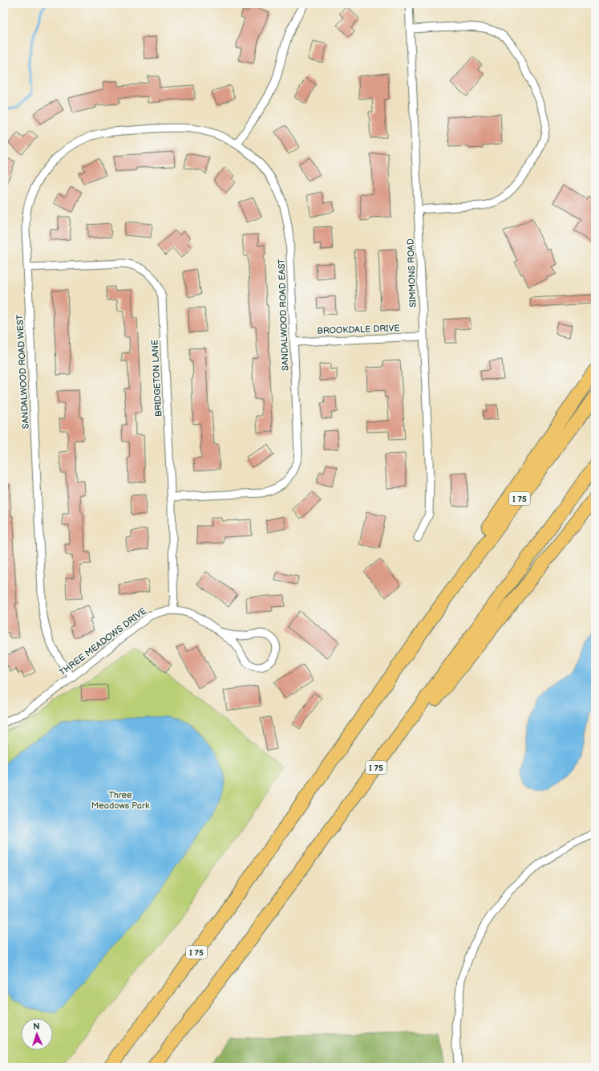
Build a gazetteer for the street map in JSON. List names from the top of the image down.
{
  "streets": {
    "highway": ["I 75"],
    "street": [
      "SIMMONS ROAD",
      "SANDALWOOD ROAD EAST",
      "BROOKDALE DRIVE",
      "SANDALWOOD ROAD WEST",
      "BRIDGETON LANE",
      "THREE MEADOWS DRIVE"
    ]
  },
  "crossings": [
    ["SIMMONS ROAD", "BROOKDALE DRIVE"],
    ["SANDALWOOD ROAD EAST", "BROOKDALE DRIVE"],
    ["SANDALWOOD ROAD EAST", "SANDALWOOD ROAD WEST"],
    ["SANDALWOOD ROAD EAST", "BRIDGETON LANE"],
    ["SANDALWOOD ROAD WEST", "BRIDGETON LANE"],
    ["SANDALWOOD ROAD WEST", "THREE MEADOWS DRIVE"],
    ["BRIDGETON LANE", "THREE MEADOWS DRIVE"]
  ],
  "parks": ["Three Meadows Park"],
  "north": "top"
}
